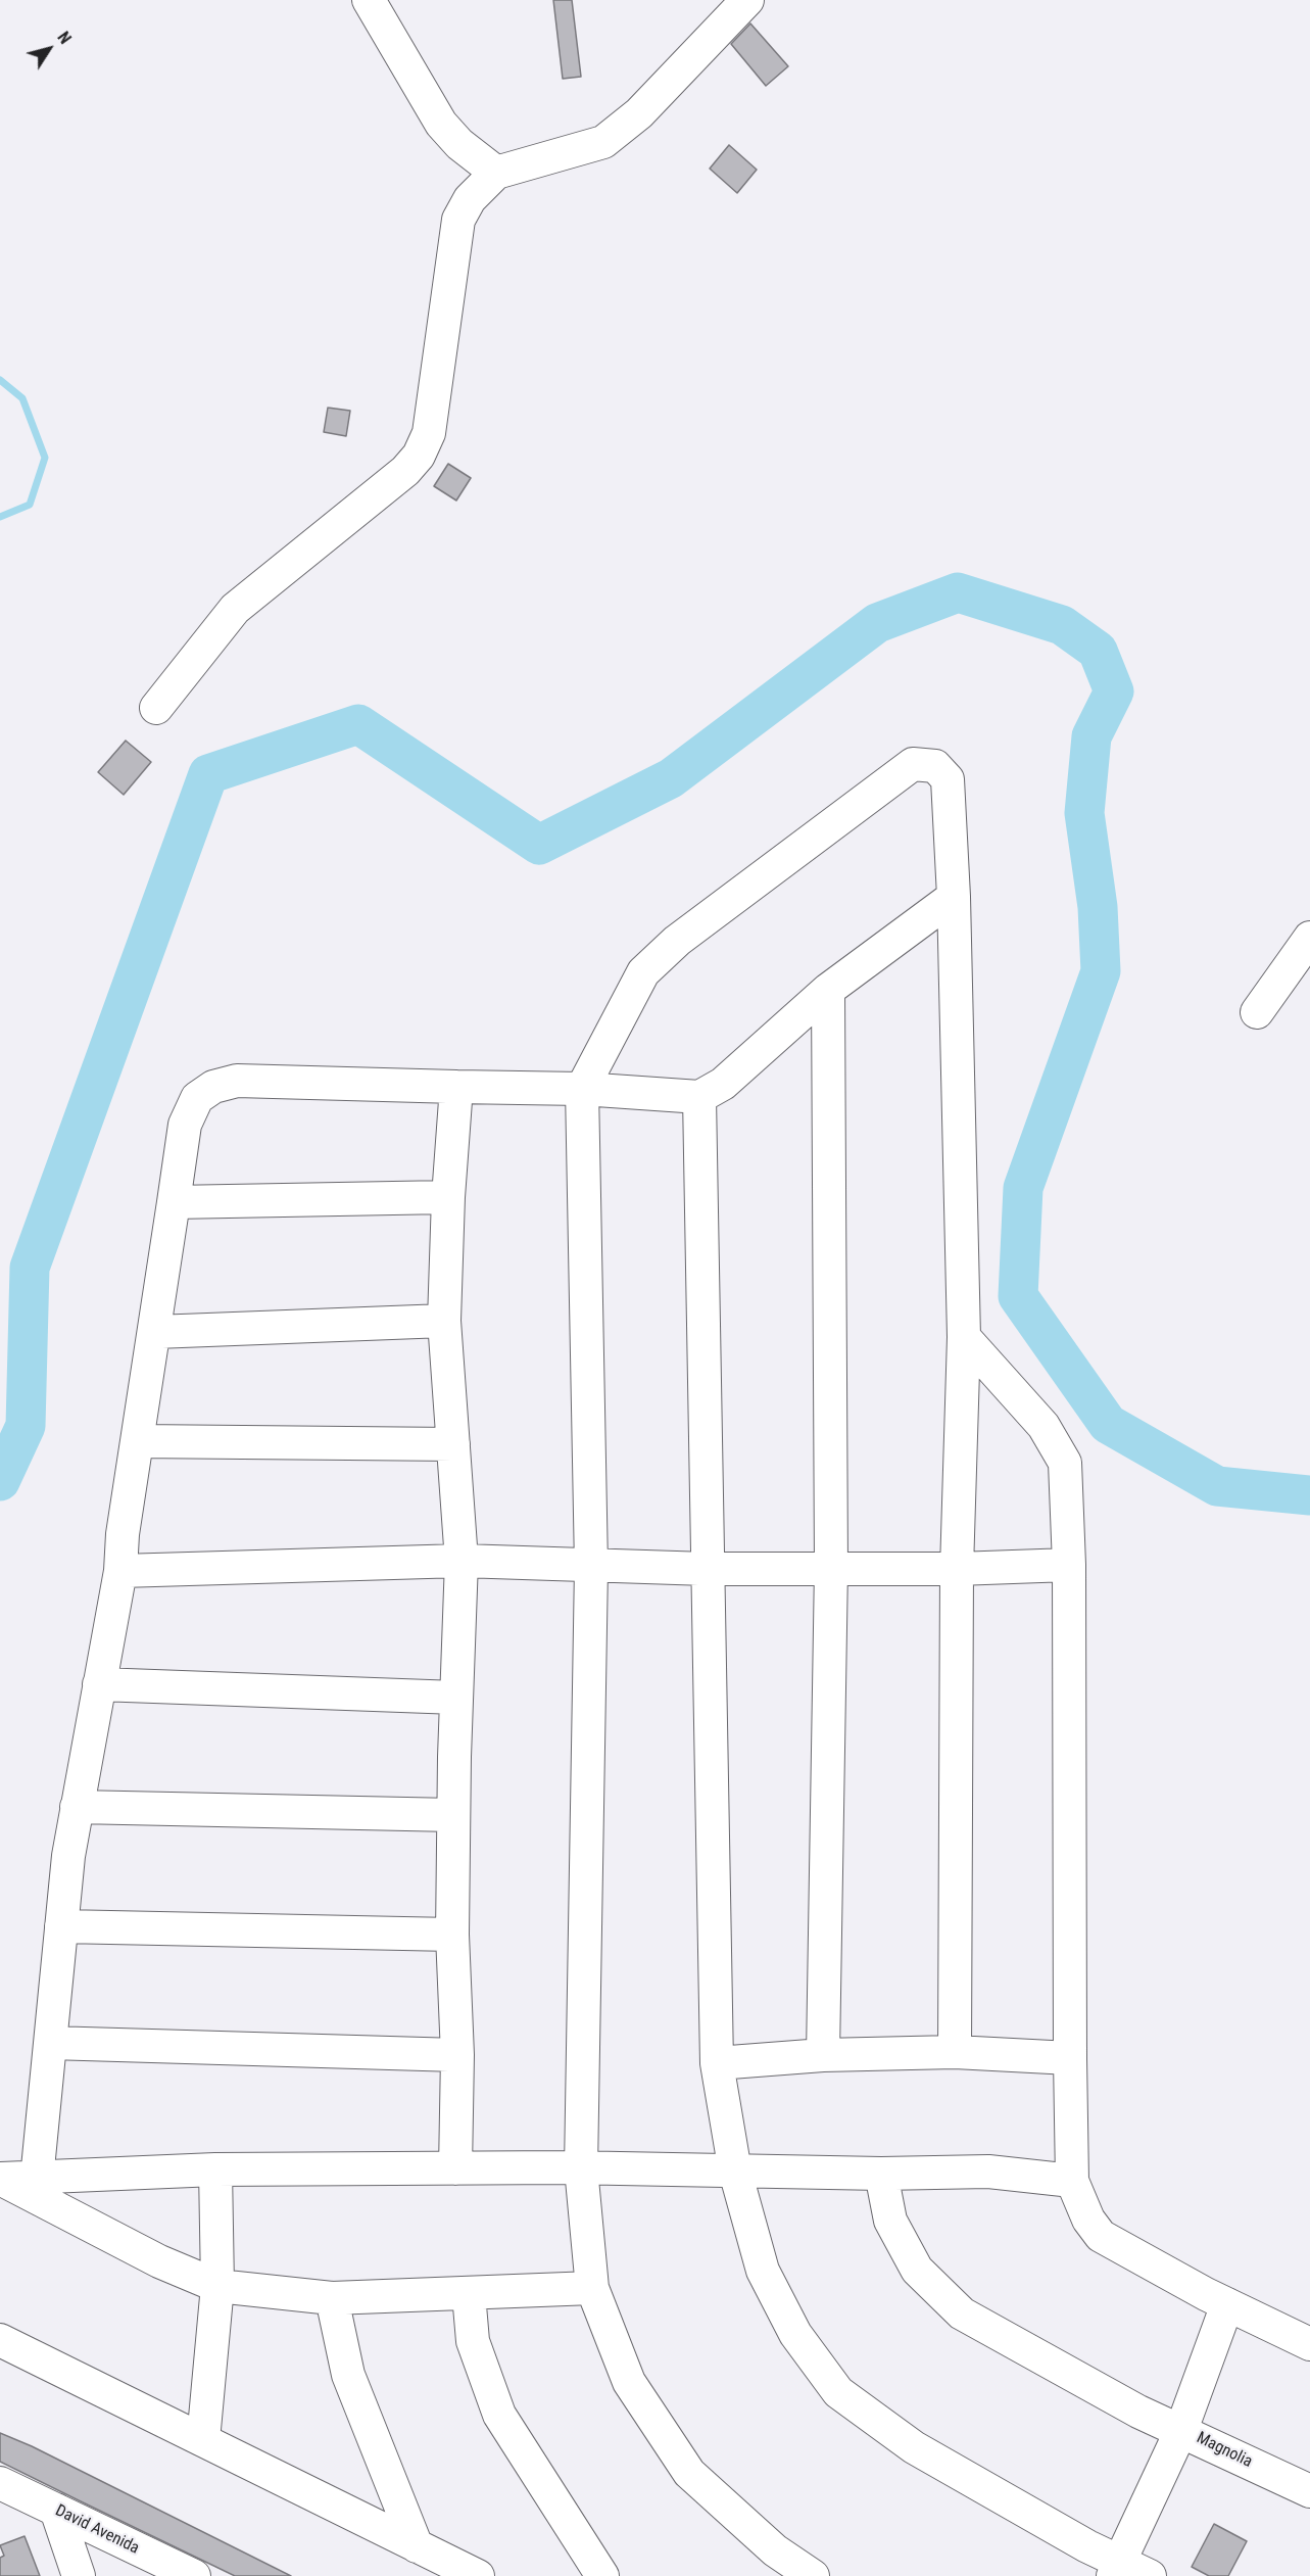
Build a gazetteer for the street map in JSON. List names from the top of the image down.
{
  "streets": {
    "street": ["Magnolia", "David Avenida"]
  },
  "north": "top right"
}
